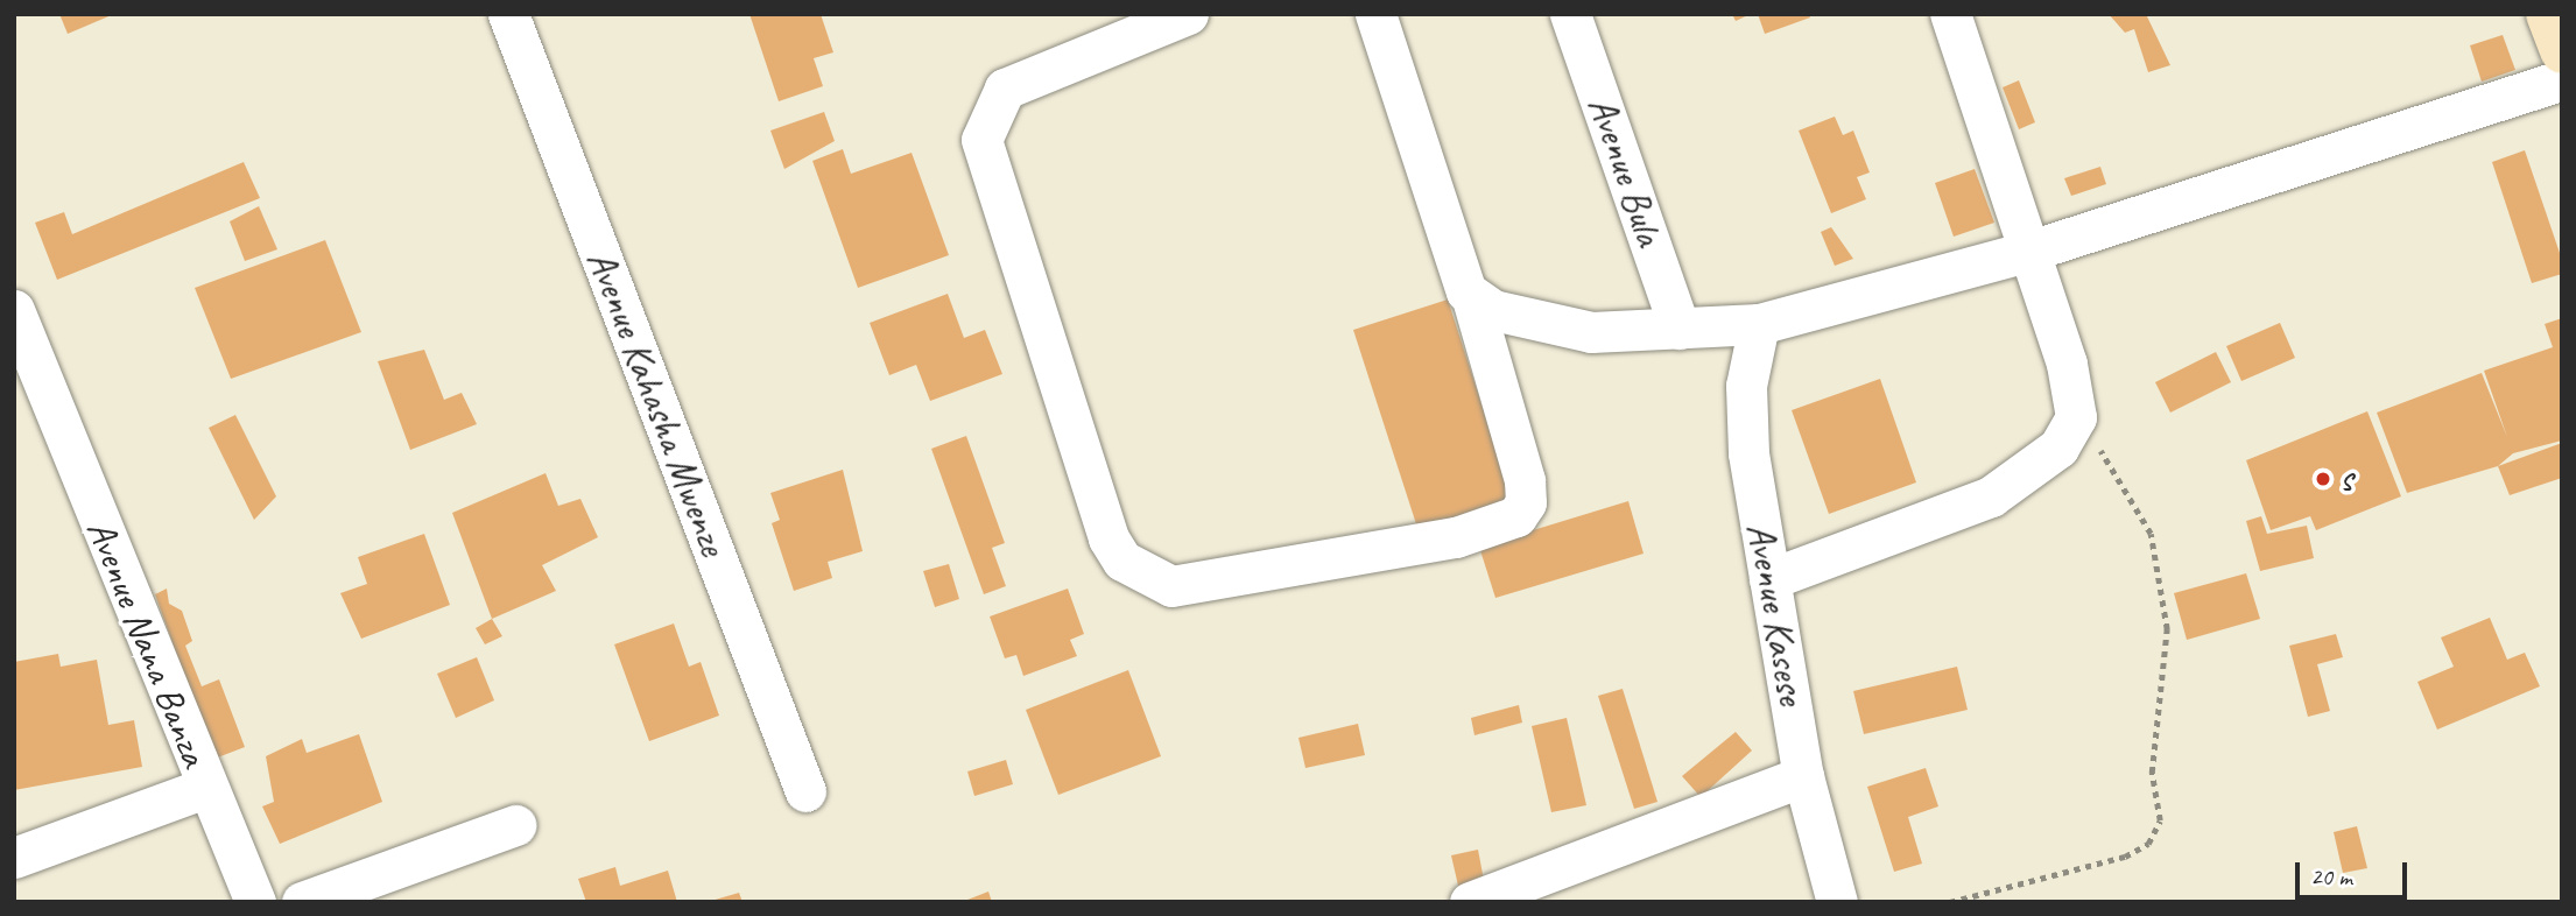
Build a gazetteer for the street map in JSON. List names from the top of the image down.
{
  "streets": {
    "street": [
      "Avenue Bula",
      "Avenue Kahasha Mwenze",
      "Avenue Kasese",
      "Avenue Nana Banza"
    ]
  },
  "places": ["s"],
  "scale_bar": "20 m"
}
